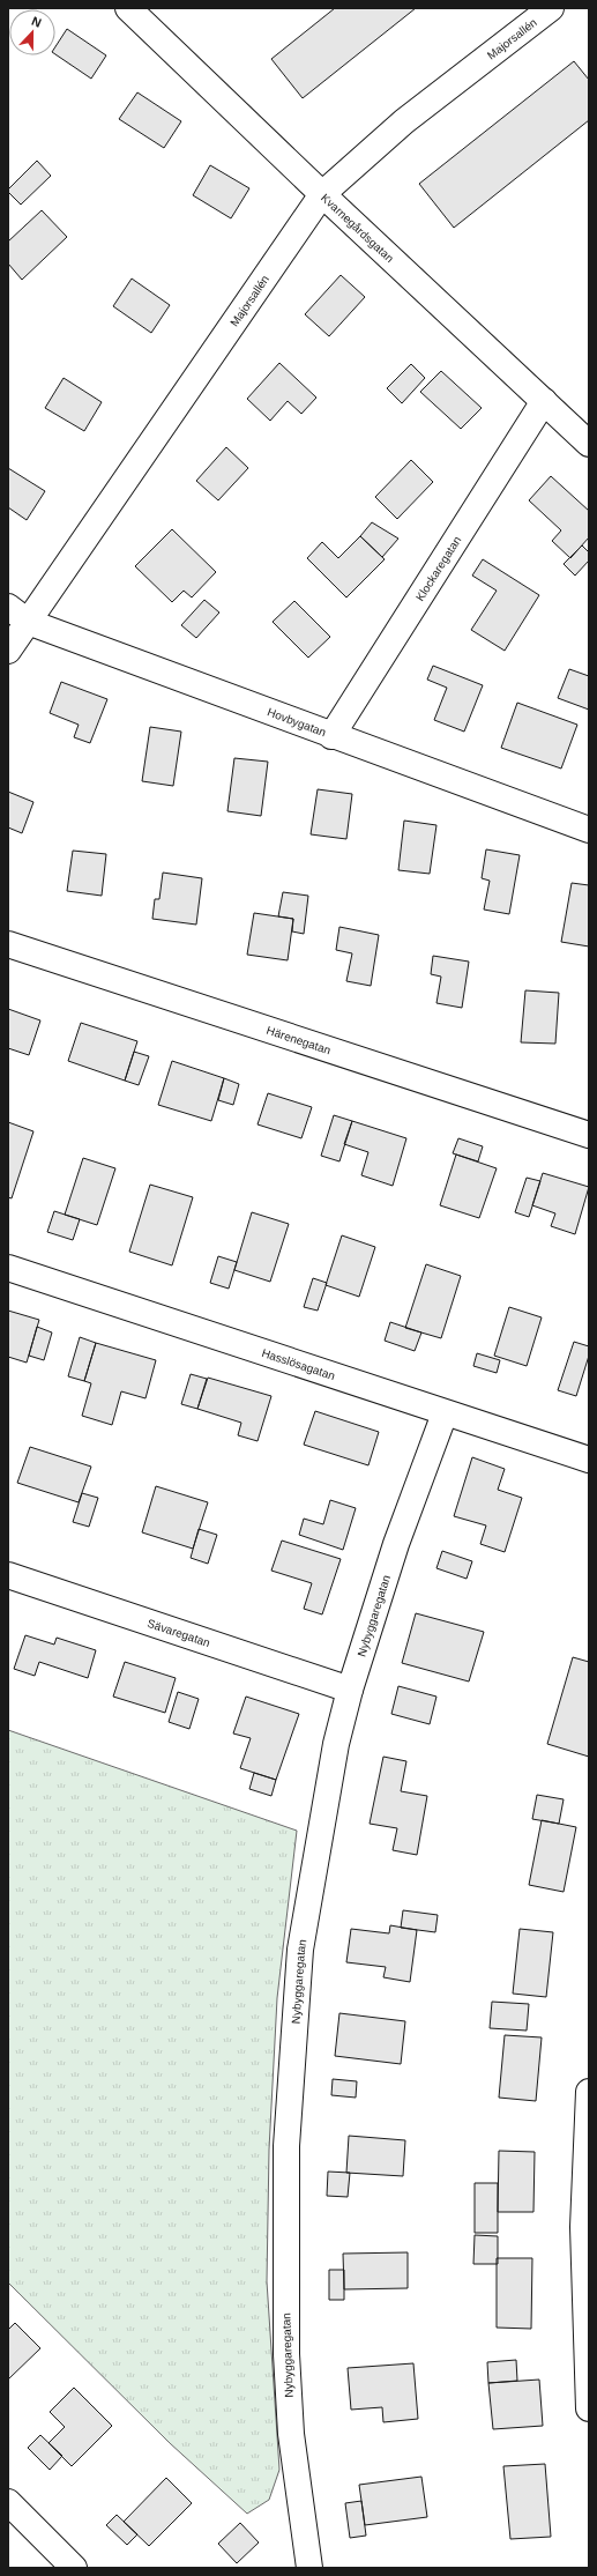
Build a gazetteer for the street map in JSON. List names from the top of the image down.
{
  "streets": {
    "street": [
      "Majorsallén",
      "Kvarnegårdsgatan",
      "Klockaregatan",
      "Hovbygatan",
      "Härenegatan",
      "Hasslösagatan",
      "Nybyggaregatan",
      "Sävaregatan"
    ]
  },
  "crossings": [
    ["Majorsallén", "Kvarnegårdsgatan"],
    ["Majorsallén", "Hovbygatan"],
    ["Kvarnegårdsgatan", "Klockaregatan"],
    ["Klockaregatan", "Hovbygatan"],
    ["Hasslösagatan", "Nybyggaregatan"],
    ["Nybyggaregatan", "Sävaregatan"]
  ],
  "north": "top"
}
